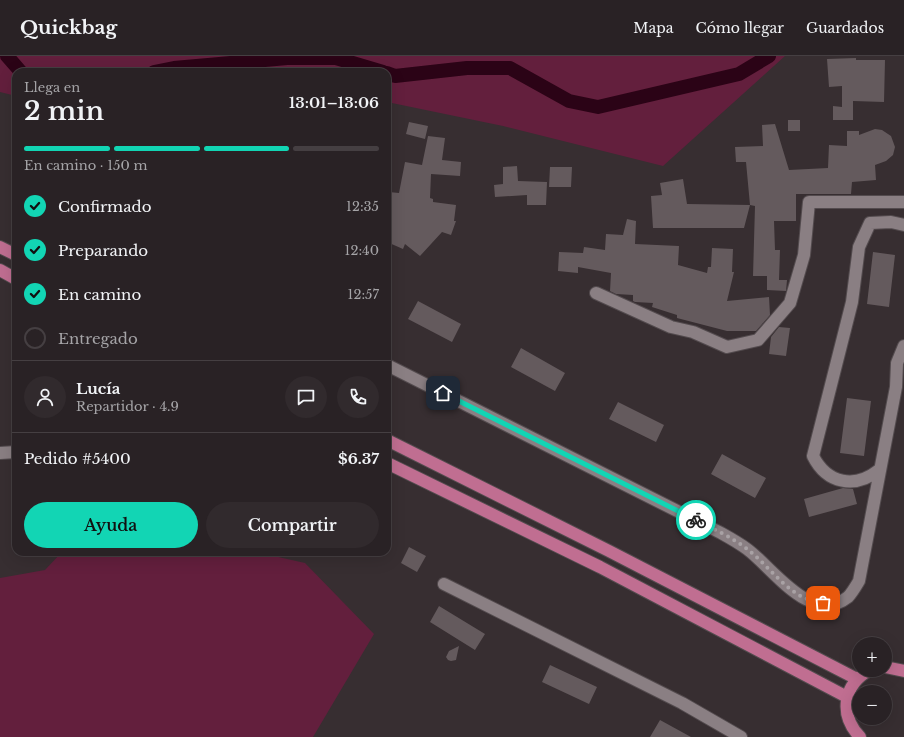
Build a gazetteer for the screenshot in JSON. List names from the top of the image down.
{
  "page": {
    "header": "Quickbag",
    "nav": ["Mapa", "Cómo llegar", "Guardados"],
    "heading": ["2 min", "Llega en", "13:01–13:06"],
    "panel": [
      "Lucía",
      "Repartidor · 4.9",
      "Pedido #5400",
      "$6.37"
    ],
    "bar": "En camino · 150 m",
    "list": [
      ["Confirmado", "12:35"],
      ["Preparando", "12:40"],
      ["En camino", "12:57"],
      "Entregado"
    ],
    "buttons": ["Ayuda", "Compartir"],
    "map_buttons": ["+", "−"]
  }
}
